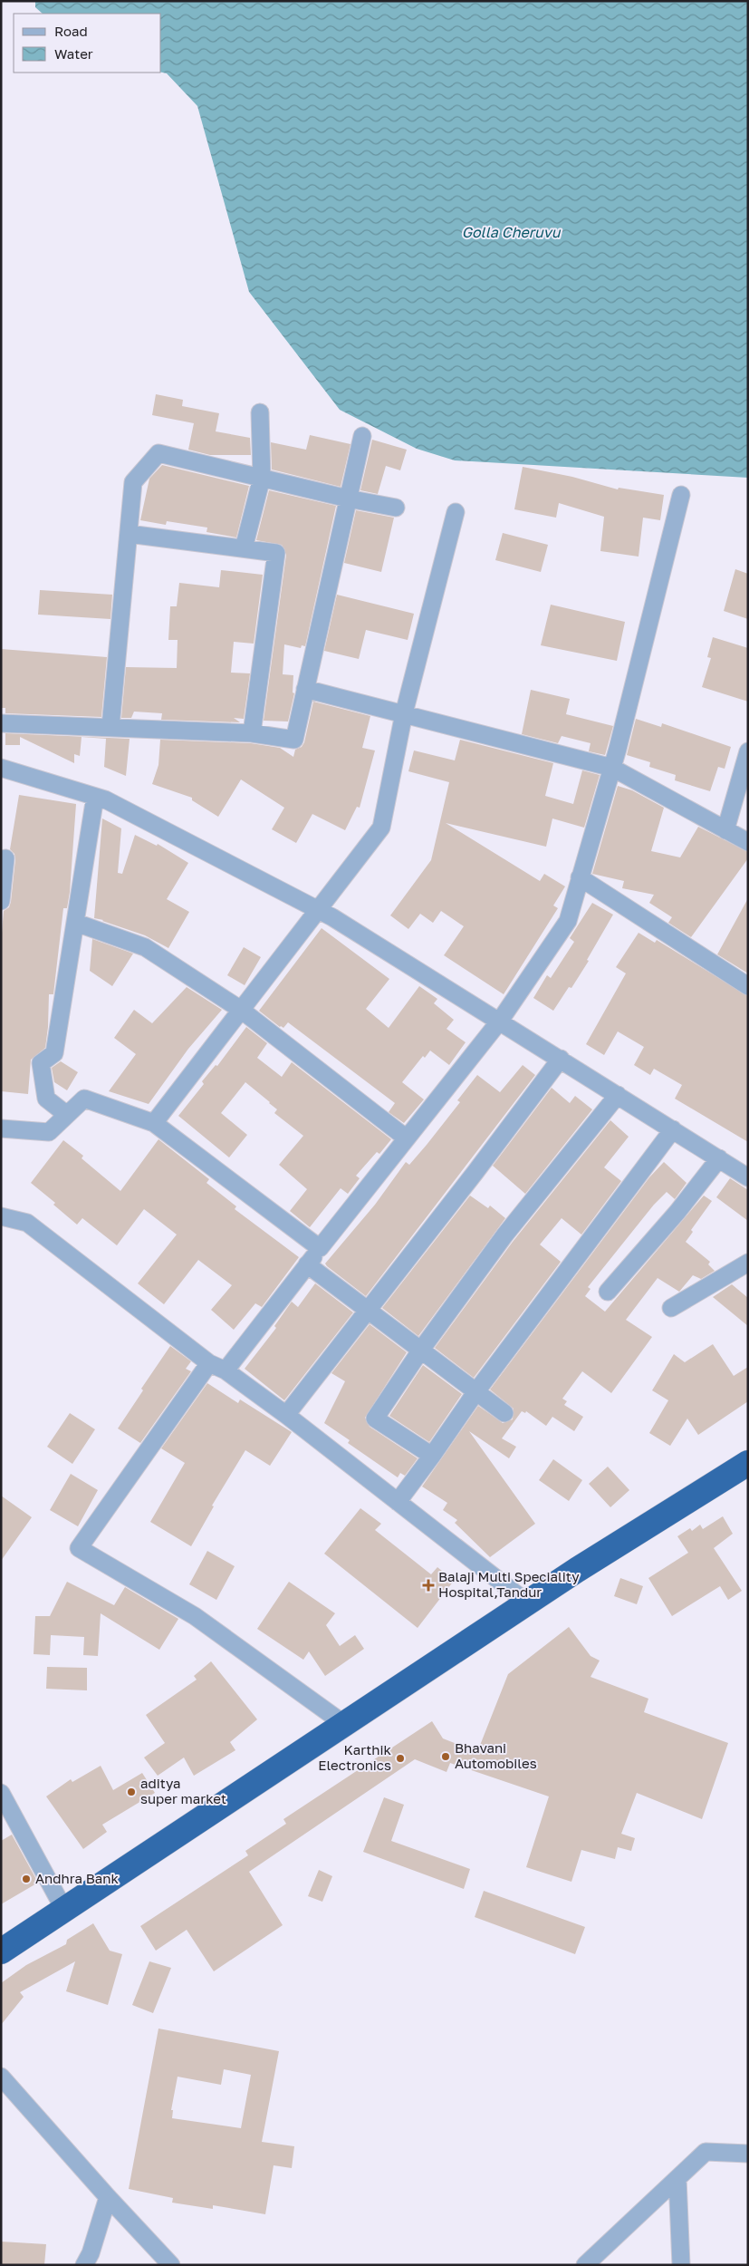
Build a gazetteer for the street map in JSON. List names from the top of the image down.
{
  "water": ["Golla Cheruvu"],
  "places": {
    "health": ["Balaji Multi Speciality Hospital,Tandur"],
    "other": [
      "Bhavani Automobiles",
      "Karthik Electronics",
      "aditya super market",
      "Andhra Bank"
    ]
  },
  "legend": ["Road", "Water"]
}
